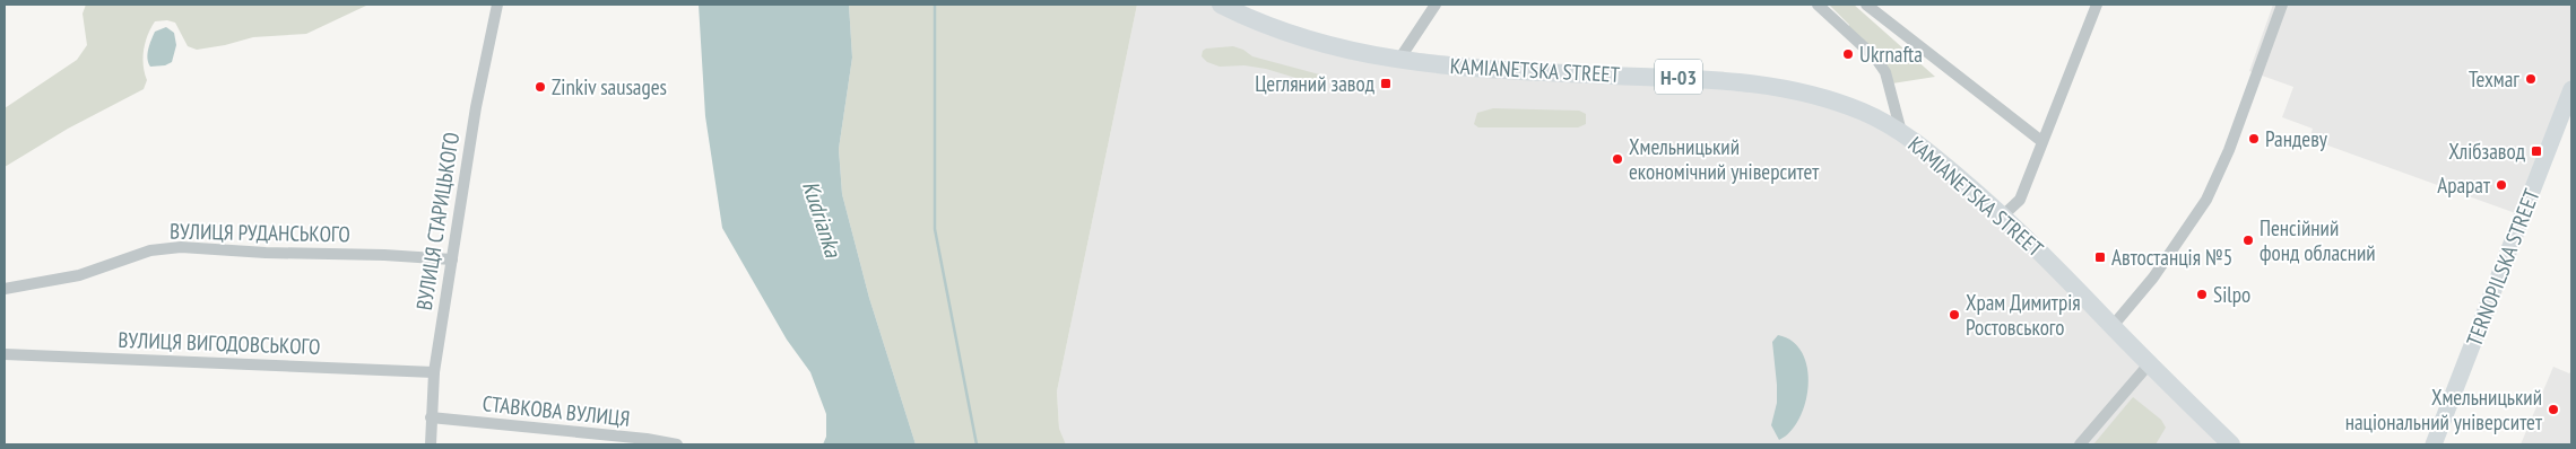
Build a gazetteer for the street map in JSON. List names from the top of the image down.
{
  "streets": {
    "main road": ["KAMIANETSKA STREET", "Н-03", "TERNOPILSKA STREET"],
    "street": [
      "ВУЛИЦЯ СТАРИЦЬКОГО",
      "ВУЛИЦЯ РУДАНСЬКОГО",
      "ВУЛИЦЯ ВИГОДОВСЬКОГО",
      "СТАВКОВА ВУЛИЦЯ"
    ]
  },
  "crossings": [
    ["ВУЛИЦЯ СТАРИЦЬКОГО", "ВУЛИЦЯ РУДАНСЬКОГО"],
    ["ВУЛИЦЯ СТАРИЦЬКОГО", "ВУЛИЦЯ ВИГОДОВСЬКОГО"],
    ["ВУЛИЦЯ СТАРИЦЬКОГО", "СТАВКОВА ВУЛИЦЯ"]
  ],
  "water": ["Kudrianka"],
  "places": {
    "other": [
      "Ukrnafta",
      "Техмаг",
      "Zinkiv sausages",
      "Рандеву",
      "Хмельницький економічний університет",
      "Арарат",
      "Пенсійний фонд обласний",
      "Silpo",
      "Храм Димитрія Ростовського",
      "Хмельницький національний університет"
    ],
    "transit": ["Цегляний завод", "Хлібзавод", "Автостанція №5"]
  }
}
